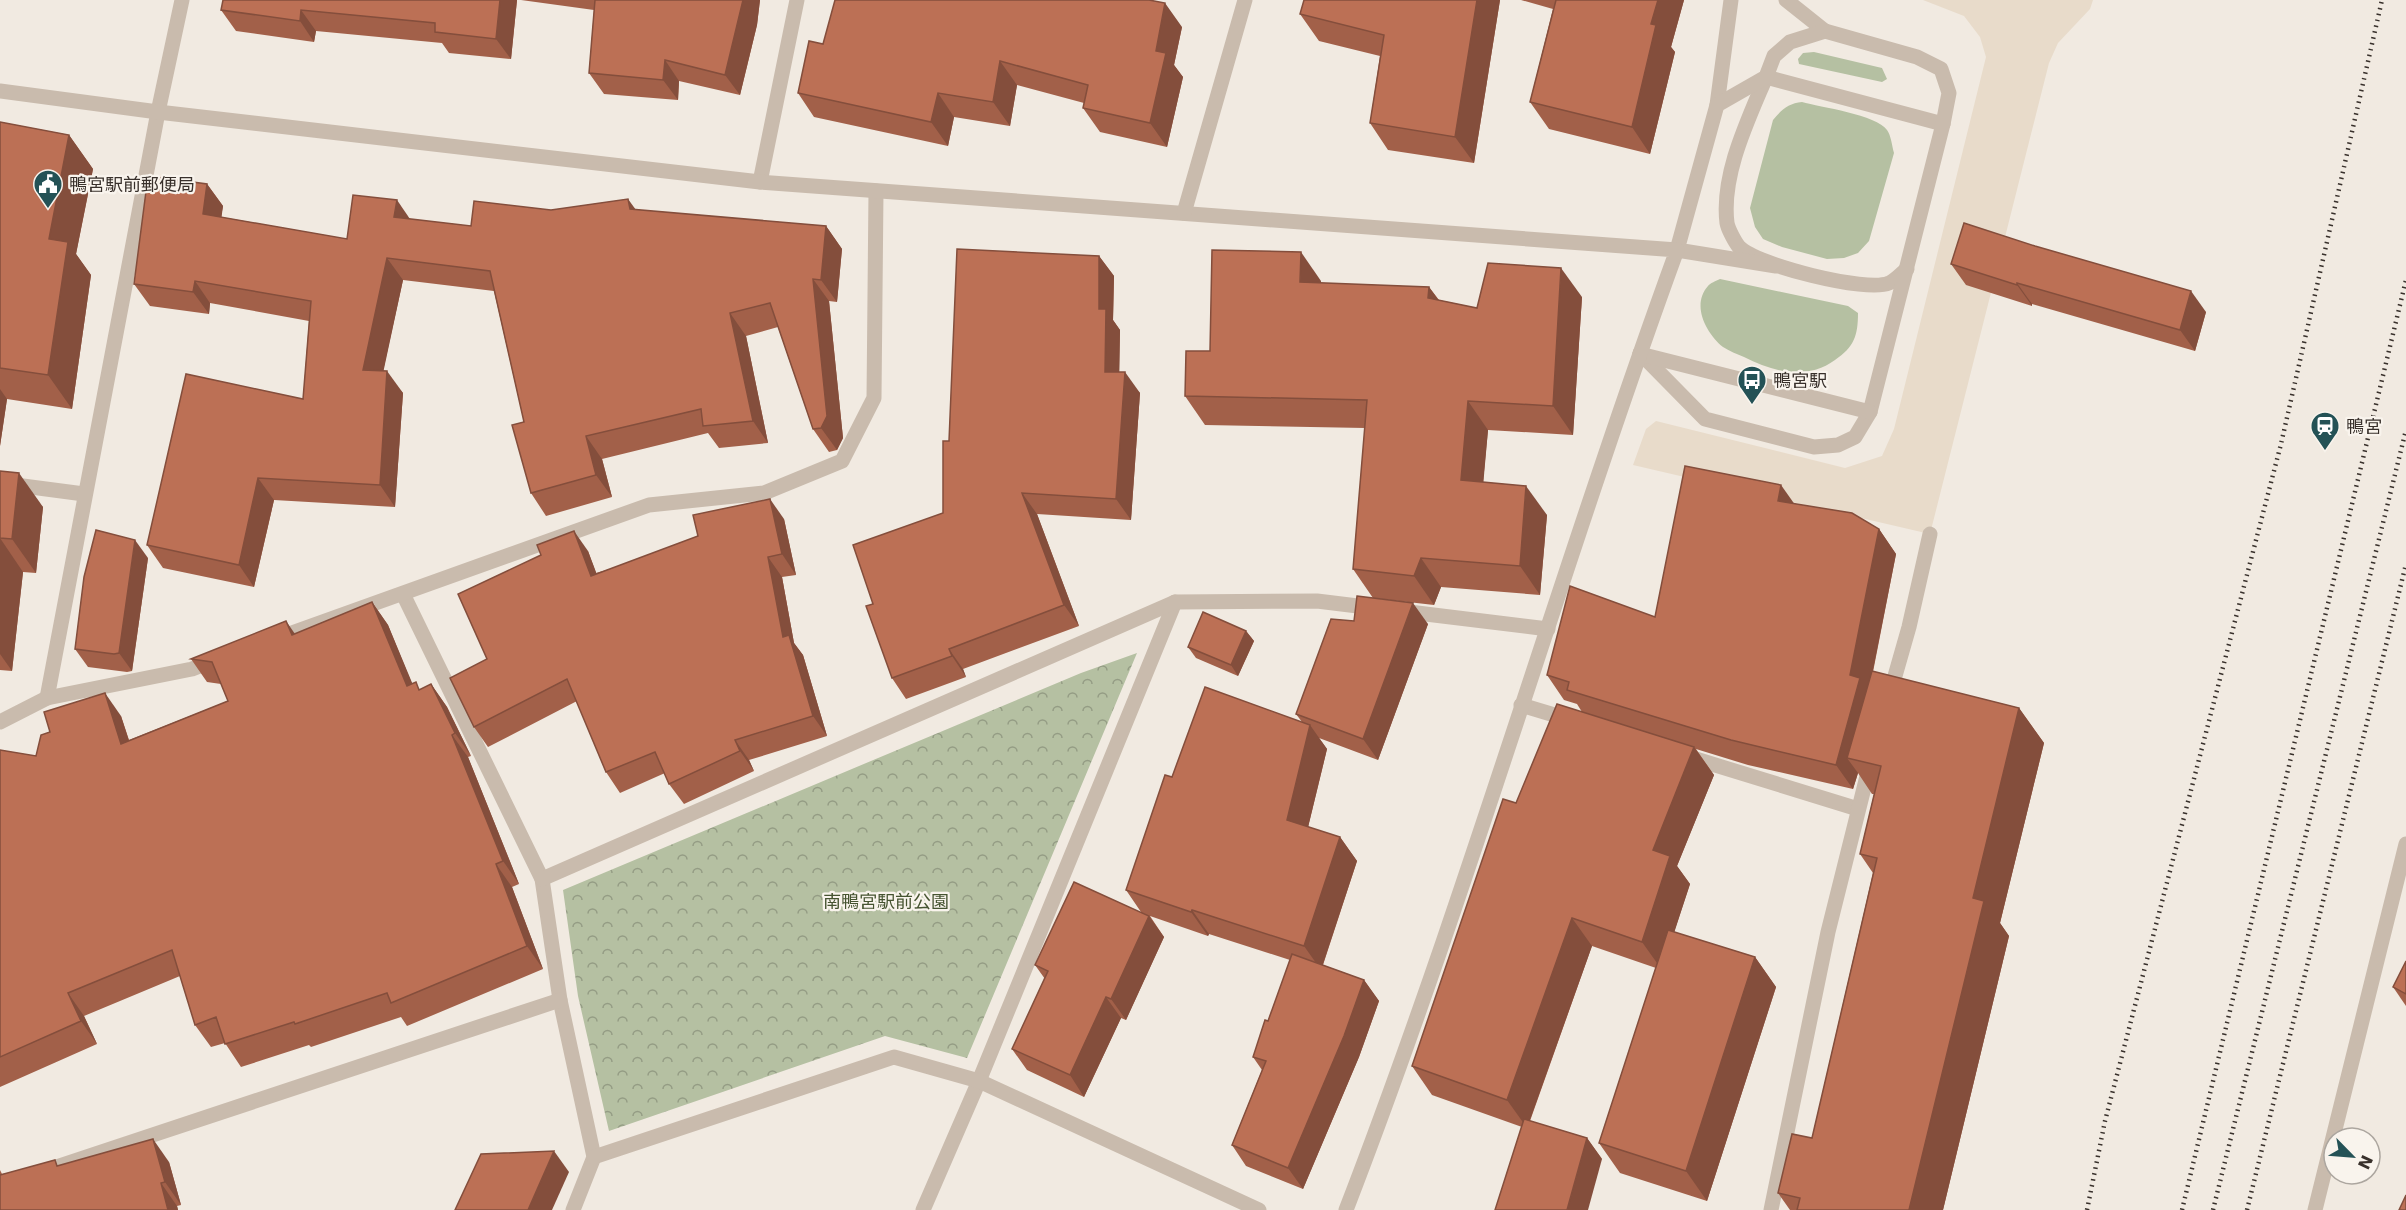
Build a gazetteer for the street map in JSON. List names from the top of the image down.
{
  "parks": ["南鴨宮駅前公園"],
  "places": {
    "public building": ["鴨宮駅前郵便局"],
    "bus stop": ["鴨宮駅"],
    "station": ["鴨宮"]
  },
  "north": "bottom right"
}
